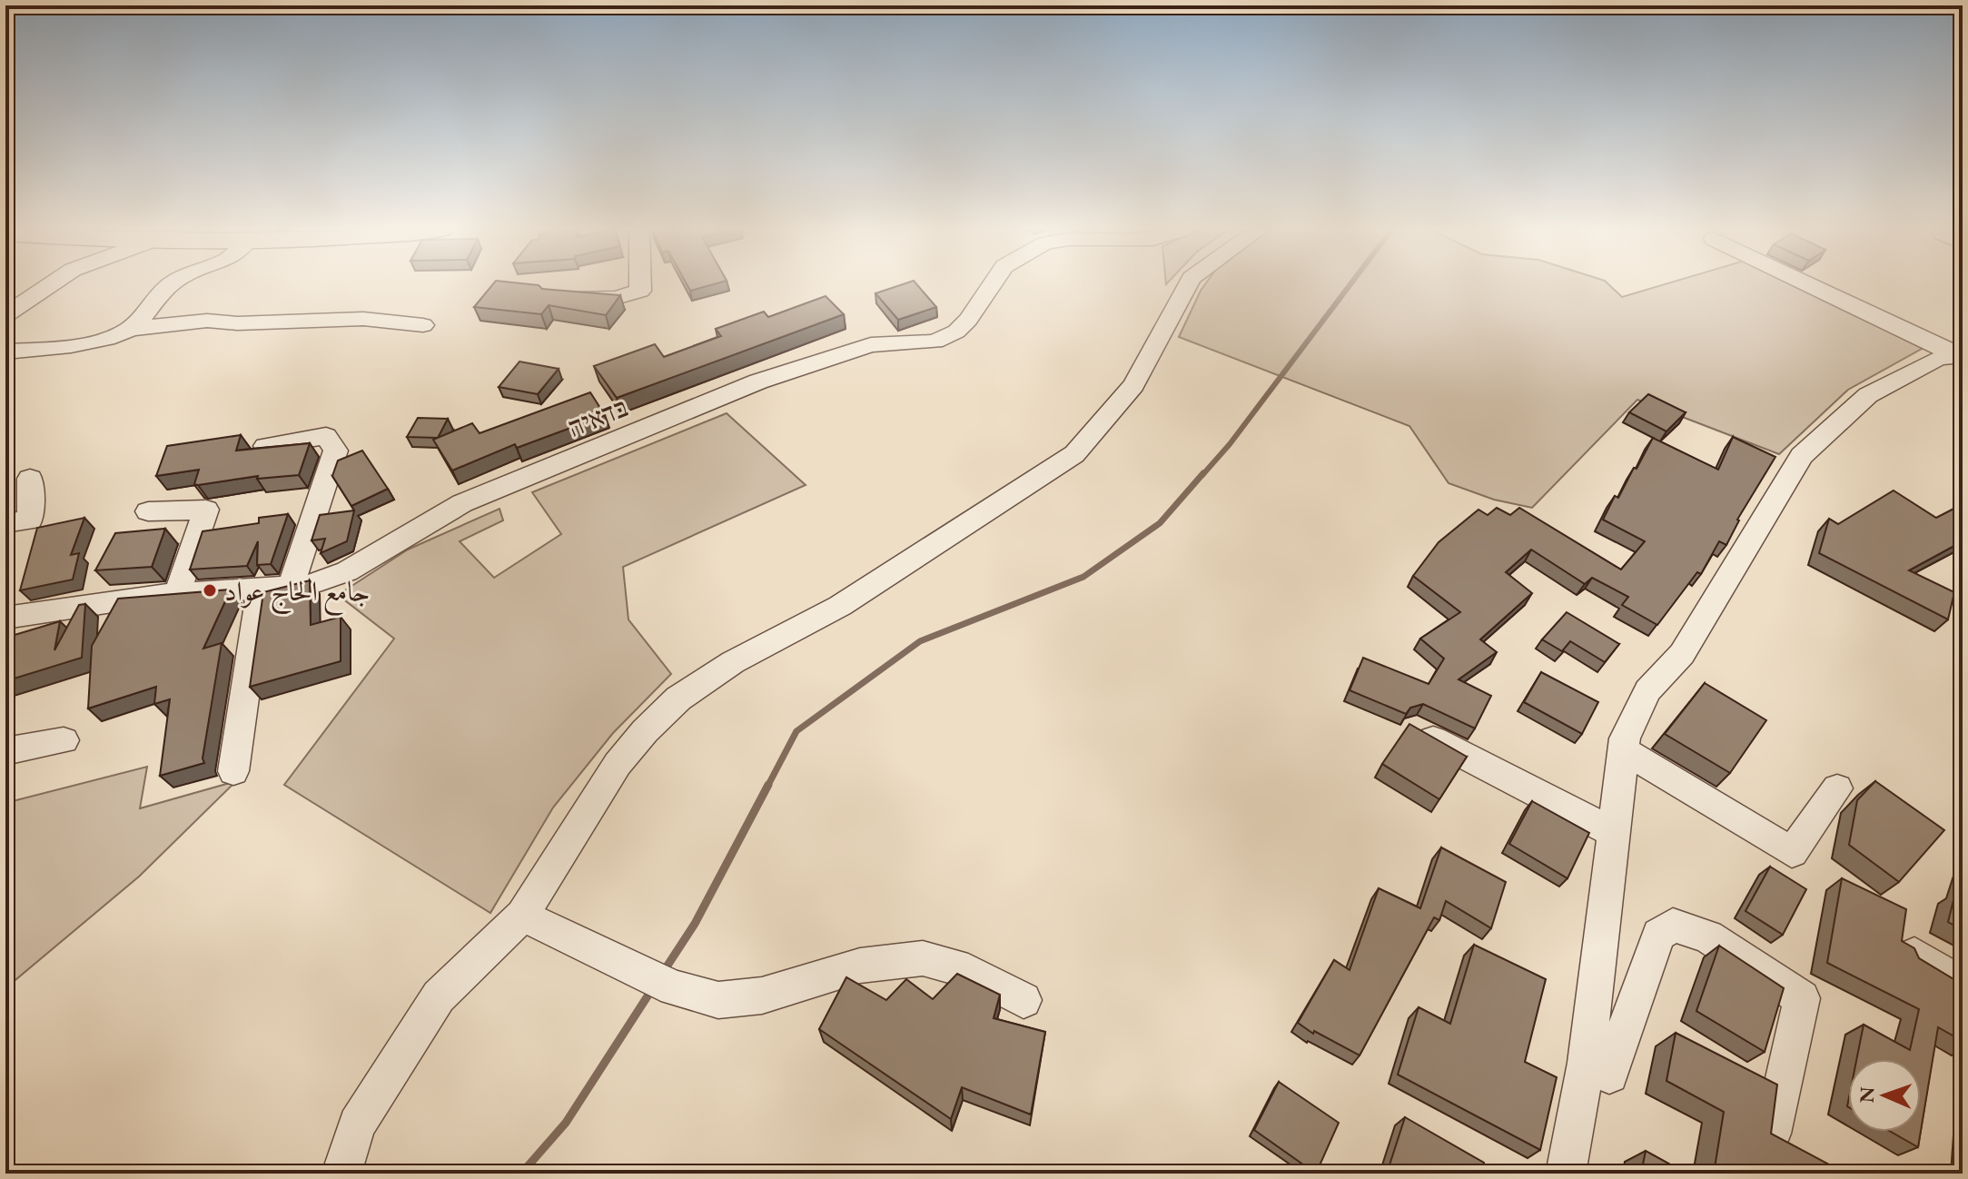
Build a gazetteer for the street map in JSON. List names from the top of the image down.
{
  "streets": {
    "street": ["בדאיה"]
  },
  "places": ["جامع الحاج عواد"],
  "north": "left"
}
